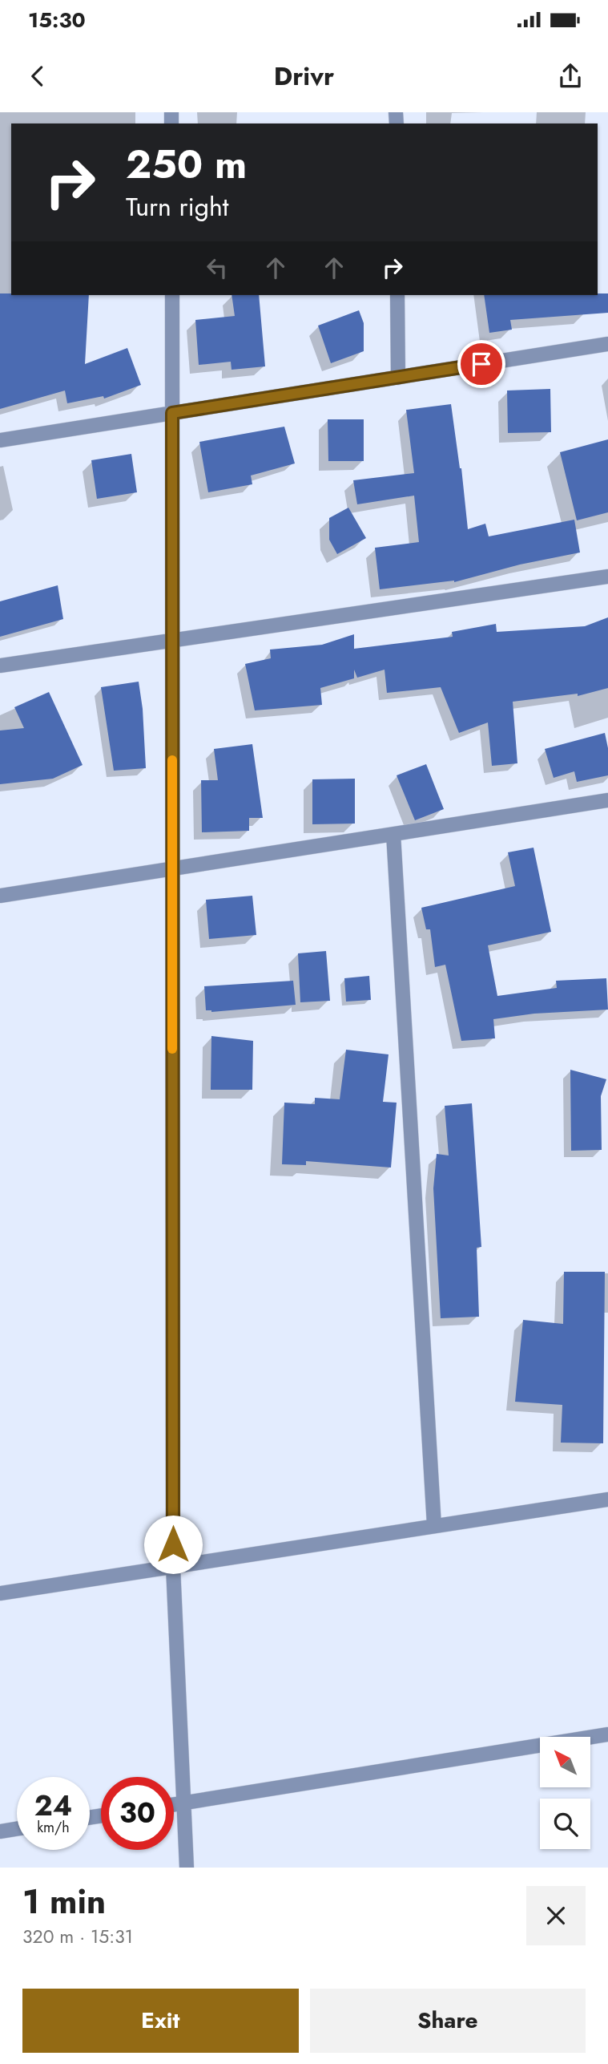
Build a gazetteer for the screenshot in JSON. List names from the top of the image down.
{
  "north": "top left",
  "page": {
    "status": "15:30",
    "header": "Drivr",
    "turn": ["250 m", "Turn right"],
    "speed": "24 km/h",
    "limit": "30",
    "heading": ["1 min", "320 m · 15:31"],
    "buttons": ["Exit", "Share"]
  }
}
